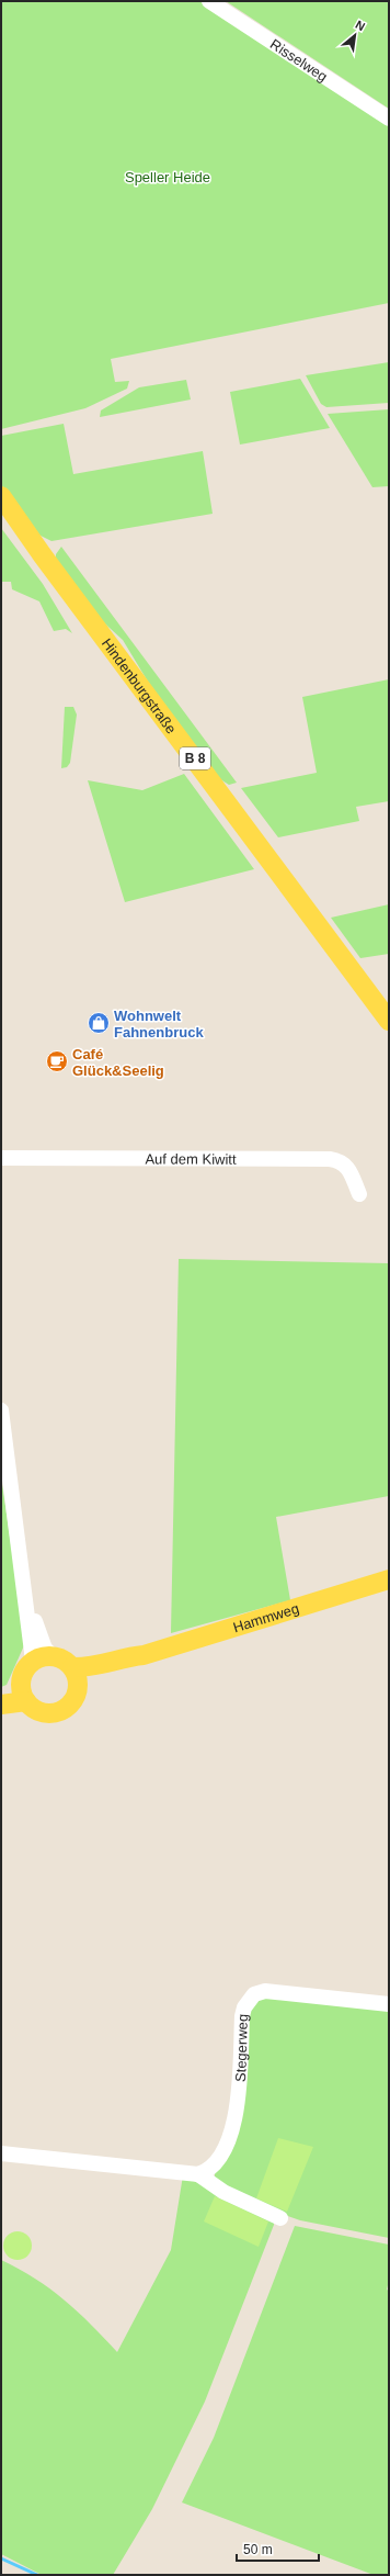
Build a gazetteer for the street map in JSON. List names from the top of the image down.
{
  "streets": {
    "main road": ["Hindenburgstraße", "B 8", "Hammweg"],
    "street": ["Risselweg", "Auf dem Kiwitt", "Stegerweg"]
  },
  "parks": ["Speller Heide"],
  "places": {
    "shop": ["Wohnwelt Fahnenbruck"],
    "cafe": ["Café Glück&Seelig"]
  },
  "scale_bar": "50 m",
  "north": "top right"
}
